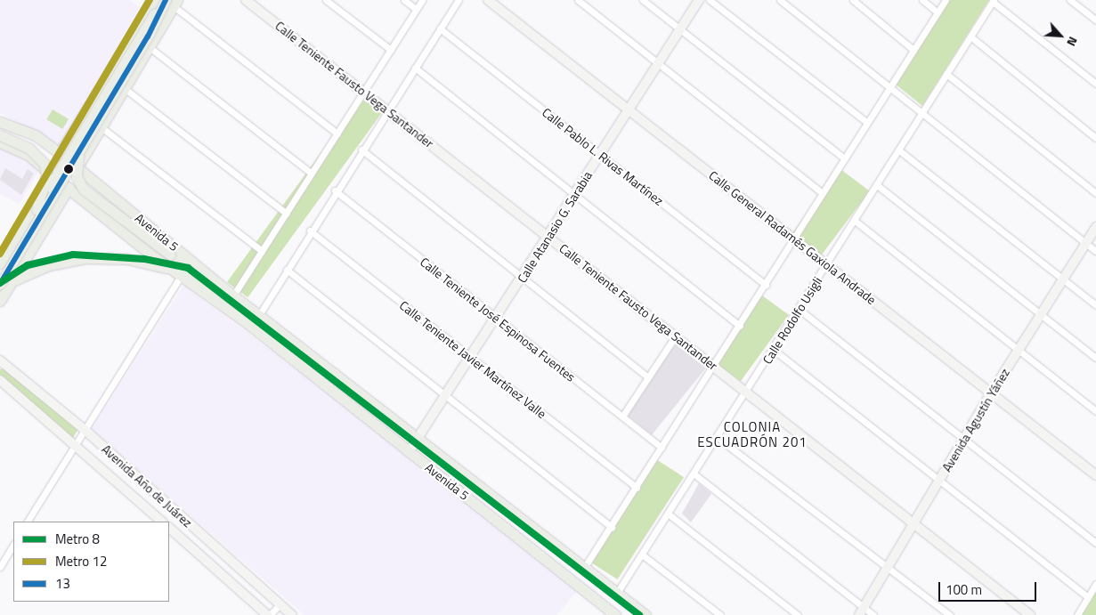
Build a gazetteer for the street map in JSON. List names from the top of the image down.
{
  "streets": {
    "main road": ["Avenida 5"],
    "street": [
      "Calle Teniente Fausto Vega Santander",
      "Calle Pablo L. Rivas Martínez",
      "Calle Atanasio G. Sarabia",
      "Calle General Radamés Gaxiola Andrade",
      "Calle Teniente José Espinosa Fuentes",
      "Calle Rodolfo Usigli",
      "Calle Teniente Javier Martínez Valle",
      "Avenida Agustín Yáñez",
      "Avenida Año de Juárez"
    ]
  },
  "crossings": [
    ["Calle Teniente Fausto Vega Santander", "Calle Atanasio G. Sarabia"],
    ["Calle Teniente Fausto Vega Santander", "Calle Rodolfo Usigli"],
    ["Calle Teniente Fausto Vega Santander", "Avenida Agustín Yáñez"],
    ["Calle Pablo L. Rivas Martínez", "Calle Atanasio G. Sarabia"],
    ["Calle Atanasio G. Sarabia", "Avenida 5"],
    ["Calle Atanasio G. Sarabia", "Calle General Radamés Gaxiola Andrade"],
    ["Calle Atanasio G. Sarabia", "Calle Teniente José Espinosa Fuentes"],
    ["Calle Atanasio G. Sarabia", "Calle Teniente Javier Martínez Valle"],
    ["Avenida 5", "Calle Rodolfo Usigli"],
    ["Calle General Radamés Gaxiola Andrade", "Calle Rodolfo Usigli"],
    ["Calle General Radamés Gaxiola Andrade", "Avenida Agustín Yáñez"]
  ],
  "districts": ["COLONIA ESCUADRÓN 201"],
  "lines": ["metro line 12", "transit line 13", "metro line 8"],
  "legend": ["Metro 8", "Metro 12", "13"],
  "scale_bar": "100 m",
  "north": "bottom right"
}
